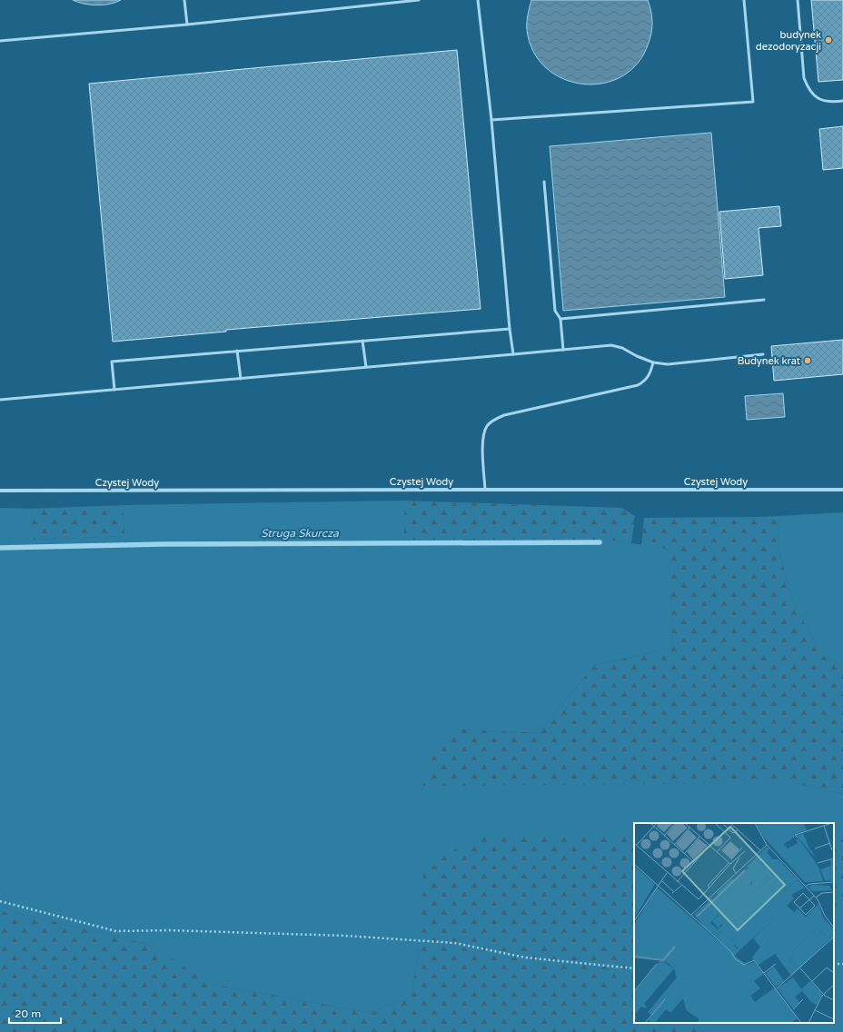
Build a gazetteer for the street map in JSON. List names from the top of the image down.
{
  "streets": {
    "street": ["Czystej Wody"]
  },
  "water": ["Struga Skurcza"],
  "places": ["budynek dezodoryzacji", "Budynek krat"],
  "scale_bar": "20 m"
}
